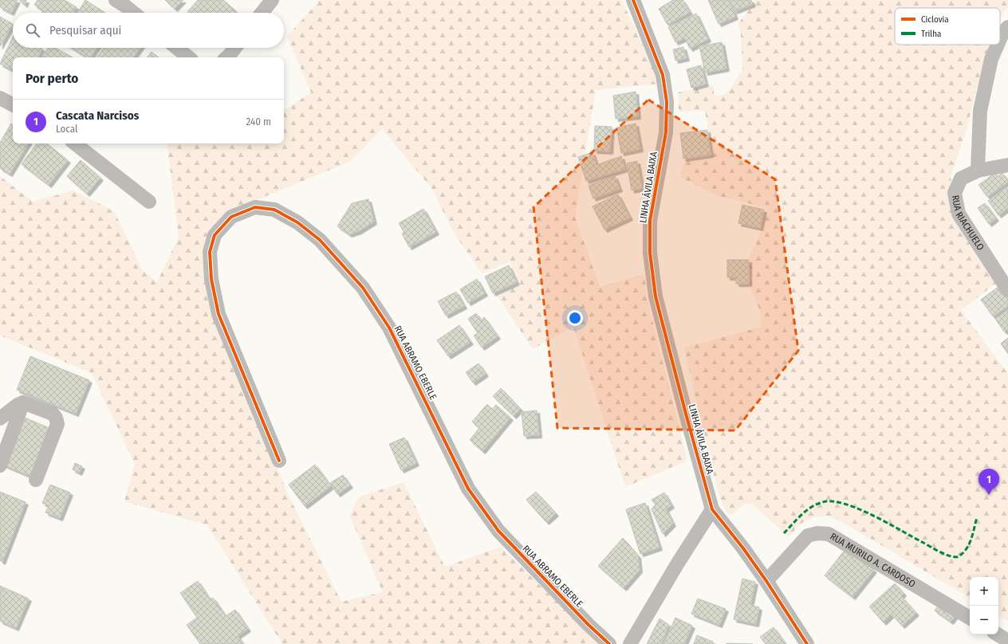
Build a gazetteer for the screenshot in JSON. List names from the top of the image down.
{
  "streets": {
    "street": [
      "LINHA ÁVILA BAIXA",
      "RUA RIACHUELO",
      "RUA ABRAMO EBERLE",
      "RUA MURILO A. CARDOSO"
    ]
  },
  "legend": ["Ciclovia", "Trilha"],
  "page": {
    "search": "Pesquisar aqui",
    "heading": "Por perto",
    "list": [
      {
        "mark": "1",
        "name": "Cascata Narcisos",
        "note": "Local",
        "value": "240 m"
      }
    ],
    "pins": "1",
    "map_buttons": ["+", "−"]
  }
}
